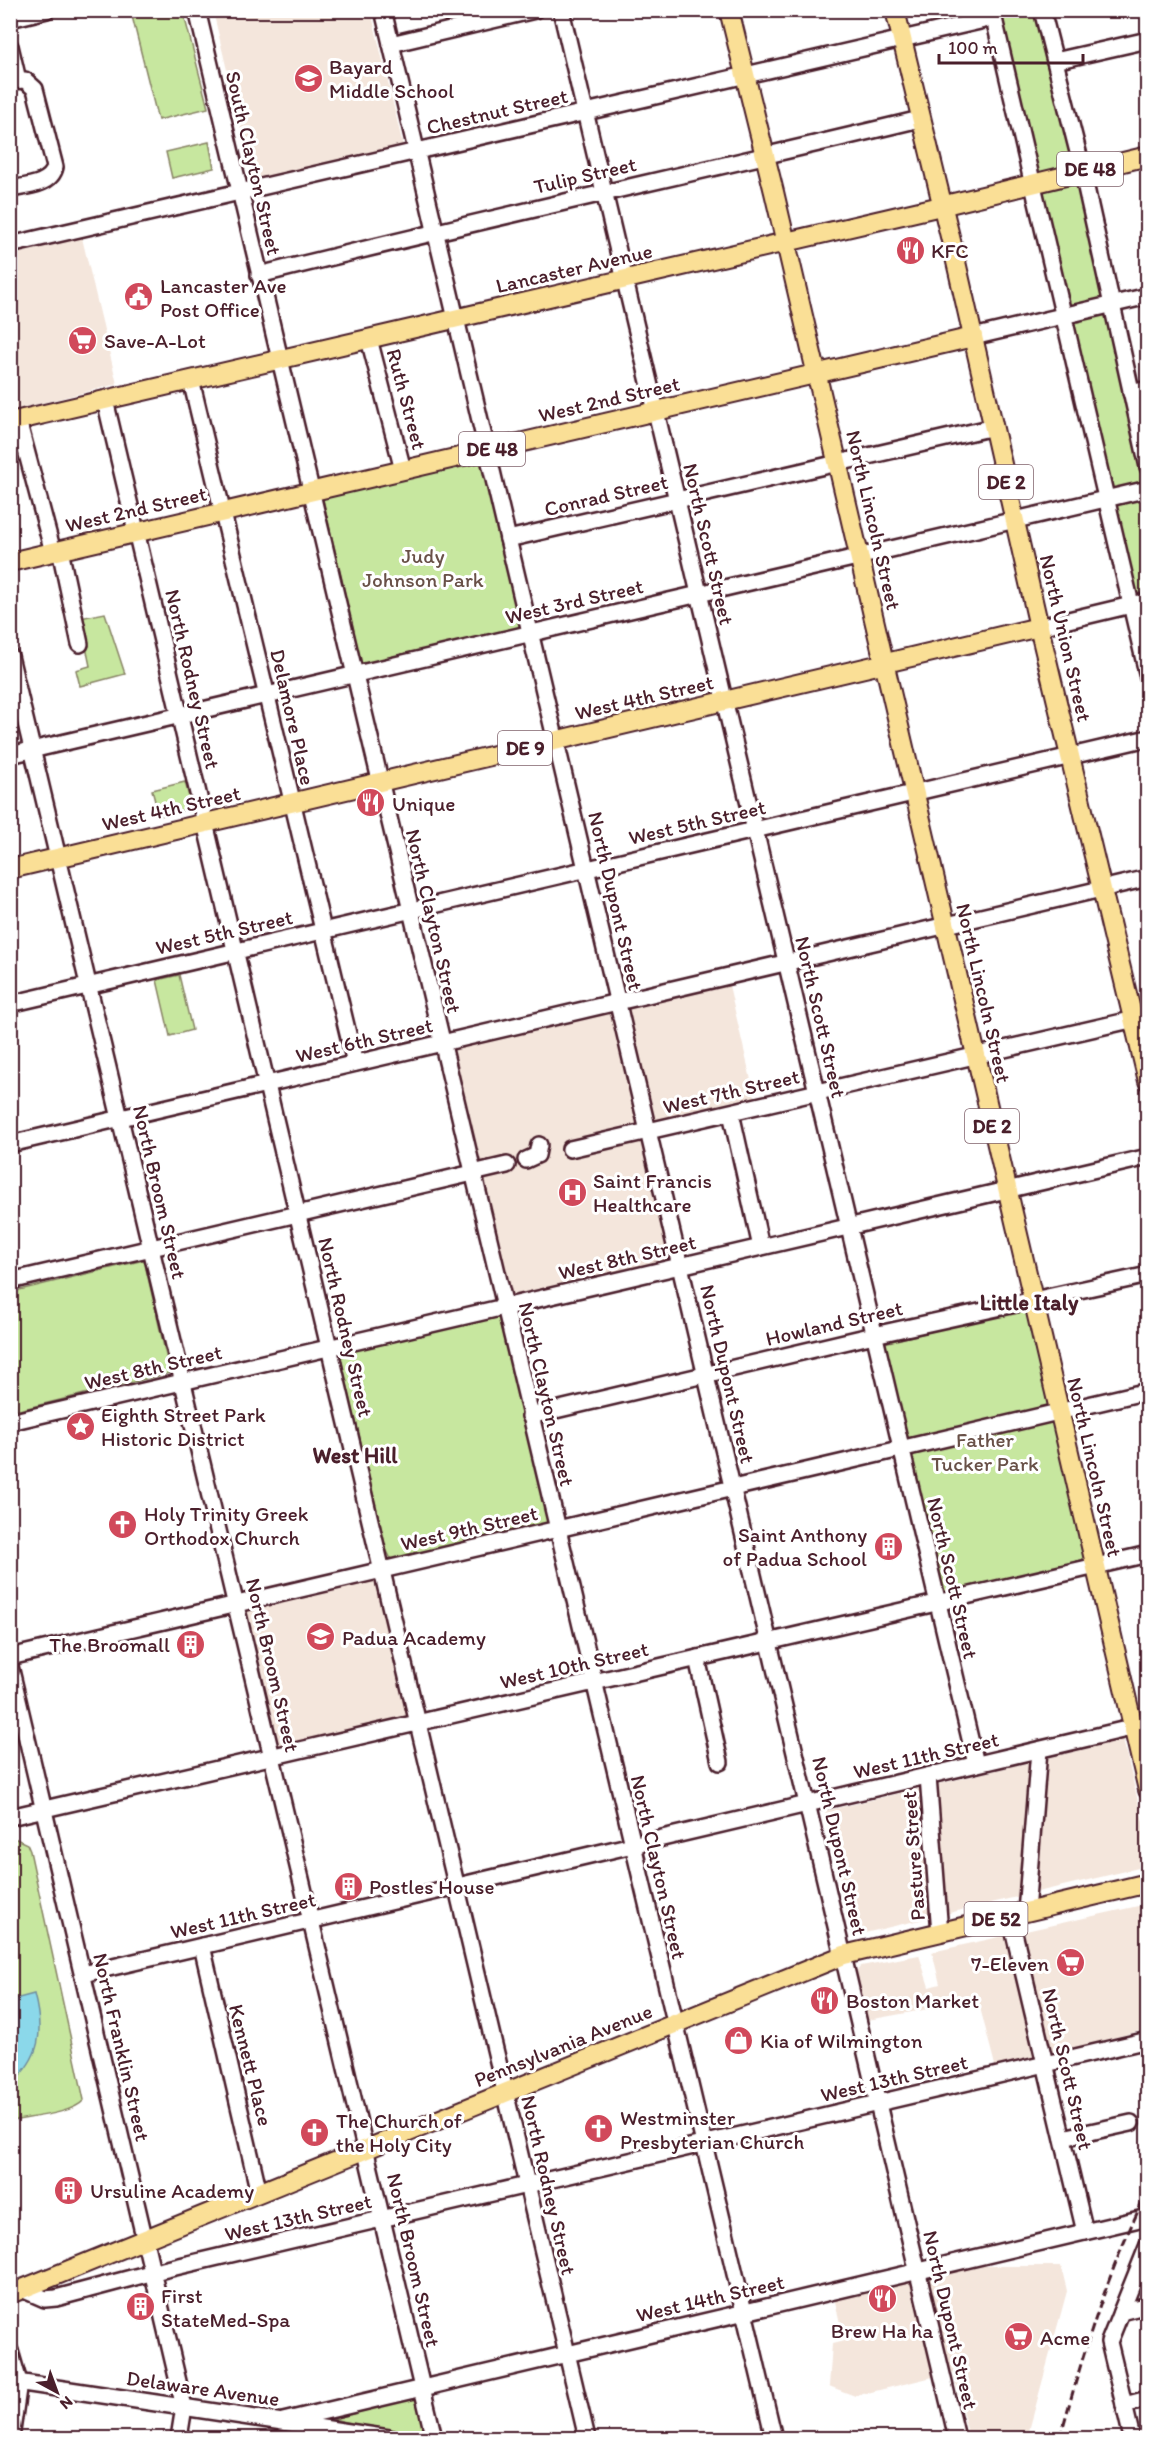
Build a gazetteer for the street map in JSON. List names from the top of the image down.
{
  "streets": {
    "main road": [
      "DE 48",
      "Lancaster Avenue",
      "West 2nd Street",
      "DE 2",
      "North Lincoln Street",
      "North Union Street",
      "West 4th Street",
      "DE 9",
      "DE 52",
      "Pennsylvania Avenue"
    ],
    "street": [
      "Chestnut Street",
      "South Clayton Street",
      "Tulip Street",
      "Ruth Street",
      "Conrad Street",
      "North Scott Street",
      "West 3rd Street",
      "North Rodney Street",
      "Delamore Place",
      "West 5th Street",
      "North Dupont Street",
      "North Clayton Street",
      "West 6th Street",
      "West 7th Street",
      "North Broom Street",
      "West 8th Street",
      "Howland Street",
      "West 9th Street",
      "West 10th Street",
      "West 11th Street",
      "Pasture Street",
      "North Franklin Street",
      "Kennett Place",
      "West 13th Street",
      "West 14th Street",
      "Delaware Avenue"
    ]
  },
  "crossings": [
    ["Chestnut Street", "South Clayton Street"],
    ["Chestnut Street", "DE 2"],
    ["Chestnut Street", "North Scott Street"],
    ["Chestnut Street", "North Dupont Street"],
    ["South Clayton Street", "Tulip Street"],
    ["South Clayton Street", "Lancaster Avenue"],
    ["South Clayton Street", "North Clayton Street"],
    ["Tulip Street", "DE 2"],
    ["Tulip Street", "North Scott Street"],
    ["Tulip Street", "North Dupont Street"],
    ["Lancaster Avenue", "Ruth Street"],
    ["Lancaster Avenue", "DE 2"],
    ["Lancaster Avenue", "North Lincoln Street"],
    ["Lancaster Avenue", "North Scott Street"],
    ["Lancaster Avenue", "North Union Street"],
    ["Lancaster Avenue", "North Rodney Street"],
    ["Lancaster Avenue", "Delamore Place"],
    ["Lancaster Avenue", "North Dupont Street"],
    ["Lancaster Avenue", "North Clayton Street"],
    ["Ruth Street", "West 2nd Street"],
    ["West 2nd Street", "North Lincoln Street"],
    ["West 2nd Street", "North Scott Street"],
    ["West 2nd Street", "North Union Street"],
    ["West 2nd Street", "North Rodney Street"],
    ["West 2nd Street", "Delamore Place"],
    ["West 2nd Street", "North Dupont Street"],
    ["West 2nd Street", "North Clayton Street"],
    ["DE 2", "North Lincoln Street"],
    ["DE 2", "North Union Street"],
    ["Conrad Street", "North Lincoln Street"],
    ["Conrad Street", "North Scott Street"],
    ["Conrad Street", "North Union Street"],
    ["Conrad Street", "North Dupont Street"],
    ["North Lincoln Street", "West 3rd Street"],
    ["North Lincoln Street", "West 4th Street"],
    ["North Lincoln Street", "West 5th Street"],
    ["North Lincoln Street", "West 6th Street"],
    ["North Lincoln Street", "West 7th Street"],
    ["North Lincoln Street", "West 8th Street"],
    ["North Lincoln Street", "Howland Street"],
    ["North Lincoln Street", "West 9th Street"],
    ["North Lincoln Street", "West 10th Street"],
    ["North Lincoln Street", "West 11th Street"],
    ["North Scott Street", "West 3rd Street"],
    ["North Scott Street", "West 4th Street"],
    ["North Scott Street", "West 5th Street"],
    ["North Scott Street", "West 6th Street"],
    ["North Scott Street", "West 7th Street"],
    ["North Scott Street", "West 8th Street"],
    ["North Scott Street", "Howland Street"],
    ["North Scott Street", "West 9th Street"],
    ["North Scott Street", "West 10th Street"],
    ["North Scott Street", "West 11th Street"],
    ["North Scott Street", "Pennsylvania Avenue"],
    ["North Scott Street", "West 13th Street"],
    ["North Scott Street", "West 14th Street"],
    ["West 3rd Street", "North Union Street"],
    ["West 3rd Street", "North Rodney Street"],
    ["West 3rd Street", "Delamore Place"],
    ["West 3rd Street", "North Dupont Street"],
    ["West 3rd Street", "North Clayton Street"],
    ["West 3rd Street", "North Broom Street"],
    ["North Union Street", "West 4th Street"],
    ["North Union Street", "West 5th Street"],
    ["North Union Street", "West 6th Street"],
    ["North Union Street", "West 7th Street"],
    ["North Rodney Street", "West 4th Street"],
    ["North Rodney Street", "West 5th Street"],
    ["North Rodney Street", "West 6th Street"],
    ["North Rodney Street", "West 8th Street"],
    ["North Rodney Street", "West 9th Street"],
    ["North Rodney Street", "West 10th Street"],
    ["North Rodney Street", "West 11th Street"],
    ["North Rodney Street", "Pennsylvania Avenue"],
    ["North Rodney Street", "West 13th Street"],
    ["North Rodney Street", "West 14th Street"],
    ["West 4th Street", "Delamore Place"],
    ["West 4th Street", "North Dupont Street"],
    ["West 4th Street", "North Clayton Street"],
    ["West 4th Street", "North Broom Street"],
    ["Delamore Place", "West 5th Street"],
    ["Delamore Place", "West 6th Street"],
    ["West 5th Street", "North Dupont Street"],
    ["West 5th Street", "North Clayton Street"],
    ["West 5th Street", "North Broom Street"],
    ["North Dupont Street", "West 6th Street"],
    ["North Dupont Street", "West 7th Street"],
    ["North Dupont Street", "West 8th Street"],
    ["North Dupont Street", "Howland Street"],
    ["North Dupont Street", "West 9th Street"],
    ["North Dupont Street", "West 10th Street"],
    ["North Dupont Street", "West 11th Street"],
    ["North Dupont Street", "Pennsylvania Avenue"],
    ["North Dupont Street", "West 13th Street"],
    ["North Dupont Street", "West 14th Street"],
    ["North Clayton Street", "West 6th Street"],
    ["North Clayton Street", "West 8th Street"],
    ["North Clayton Street", "Howland Street"],
    ["North Clayton Street", "West 9th Street"],
    ["North Clayton Street", "West 10th Street"],
    ["North Clayton Street", "West 11th Street"],
    ["North Clayton Street", "Pennsylvania Avenue"],
    ["North Clayton Street", "West 13th Street"],
    ["North Clayton Street", "West 14th Street"],
    ["West 6th Street", "North Broom Street"],
    ["North Broom Street", "West 8th Street"],
    ["North Broom Street", "West 9th Street"],
    ["North Broom Street", "West 10th Street"],
    ["North Broom Street", "West 11th Street"],
    ["North Broom Street", "Pennsylvania Avenue"],
    ["North Broom Street", "West 13th Street"],
    ["North Broom Street", "West 14th Street"],
    ["West 10th Street", "North Franklin Street"],
    ["West 11th Street", "Pasture Street"],
    ["West 11th Street", "North Franklin Street"],
    ["West 11th Street", "Kennett Place"],
    ["Pasture Street", "Pennsylvania Avenue"],
    ["Pennsylvania Avenue", "North Franklin Street"],
    ["Pennsylvania Avenue", "Kennett Place"],
    ["Pennsylvania Avenue", "West 13th Street"],
    ["North Franklin Street", "West 13th Street"],
    ["North Franklin Street", "Delaware Avenue"],
    ["West 14th Street", "Delaware Avenue"]
  ],
  "districts": ["Little Italy", "West Hill"],
  "parks": ["Judy Johnson Park", "Father Tucker Park"],
  "places": {
    "school or university": ["Bayard Middle School", "Padua Academy"],
    "restaurant": [
      "KFC",
      "Unique",
      "Boston Market",
      "Brew Ha ha"
    ],
    "public building": ["Lancaster Ave Post Office"],
    "supermarket": ["Save-A-Lot", "7-Eleven", "Acme"],
    "hospital": ["Saint Francis Healthcare"],
    "place": ["Eighth Street Park Historic District"],
    "church": ["Holy Trinity Greek Orthodox Church", "Westminster Presbyterian Church", "The Church of the Holy City"],
    "building": [
      "Saint Anthony of Padua School",
      "The Broomall",
      "Postles House",
      "Ursuline Academy",
      "First StateMed-Spa"
    ],
    "shop": ["Kia of Wilmington"]
  },
  "scale_bar": "100 m",
  "north": "bottom right"
}
